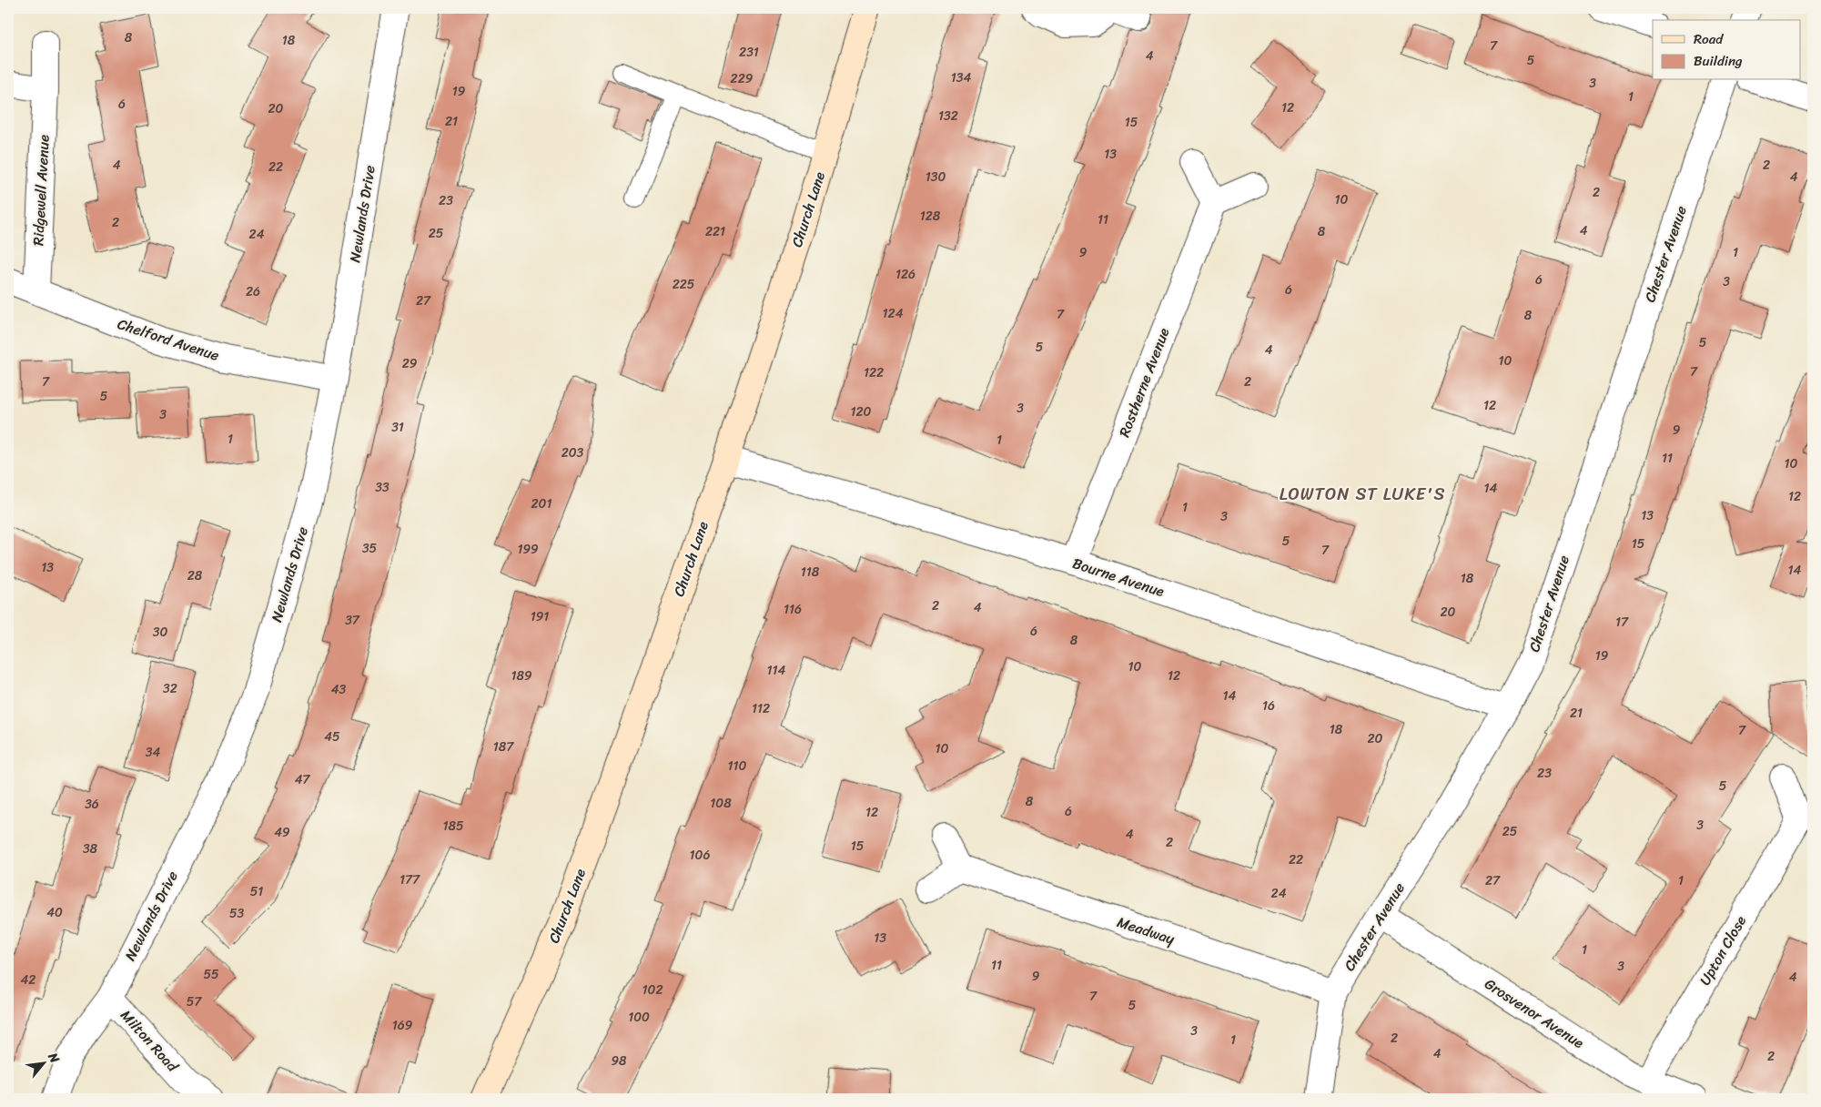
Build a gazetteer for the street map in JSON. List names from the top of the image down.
{
  "streets": {
    "main road": ["Church Lane"],
    "street": [
      "Ridgewell Avenue",
      "Newlands Drive",
      "Chester Avenue",
      "Chelford Avenue",
      "Rostherne Avenue",
      "Bourne Avenue",
      "Meadway",
      "Upton Close",
      "Grosvenor Avenue",
      "Milton Road"
    ]
  },
  "crossings": [
    ["Ridgewell Avenue", "Chelford Avenue"],
    ["Church Lane", "Bourne Avenue"],
    ["Newlands Drive", "Chelford Avenue"],
    ["Newlands Drive", "Milton Road"],
    ["Chester Avenue", "Bourne Avenue"],
    ["Chester Avenue", "Meadway"],
    ["Chester Avenue", "Grosvenor Avenue"],
    ["Rostherne Avenue", "Bourne Avenue"],
    ["Upton Close", "Grosvenor Avenue"]
  ],
  "districts": ["LOWTON ST LUKE'S"],
  "house_numbers": [
    "8",
    "18",
    "7",
    "231",
    "4",
    "5",
    "134",
    "229",
    "3",
    "19",
    "1",
    "6",
    "12",
    "20",
    "132",
    "21",
    "15",
    "13",
    "4",
    "2",
    "22",
    "130",
    "4",
    "2",
    "10",
    "23",
    "128",
    "11",
    "2",
    "4",
    "221",
    "8",
    "25",
    "24",
    "9",
    "1",
    "126",
    "6",
    "3",
    "225",
    "6",
    "26",
    "27",
    "124",
    "7",
    "8",
    "5",
    "5",
    "4",
    "10",
    "29",
    "7",
    "122",
    "7",
    "2",
    "5",
    "12",
    "3",
    "120",
    "3",
    "31",
    "9",
    "1",
    "1",
    "203",
    "11",
    "10",
    "33",
    "14",
    "12",
    "201",
    "1",
    "13",
    "3",
    "5",
    "15",
    "35",
    "199",
    "7",
    "13",
    "14",
    "118",
    "28",
    "18",
    "2",
    "4",
    "116",
    "20",
    "191",
    "37",
    "17",
    "6",
    "30",
    "8",
    "19",
    "10",
    "114",
    "189",
    "12",
    "32",
    "43",
    "14",
    "16",
    "112",
    "21",
    "18",
    "7",
    "45",
    "20",
    "187",
    "10",
    "34",
    "110",
    "23",
    "47",
    "5",
    "8",
    "108",
    "36",
    "6",
    "12",
    "3",
    "185",
    "25",
    "49",
    "4",
    "2",
    "15",
    "38",
    "106",
    "22",
    "177",
    "27",
    "1",
    "51",
    "24",
    "40",
    "53",
    "13",
    "1",
    "11",
    "3",
    "55",
    "9",
    "4",
    "42",
    "102",
    "7",
    "57",
    "5",
    "100",
    "169",
    "3",
    "2",
    "1",
    "4",
    "2",
    "98"
  ],
  "legend": ["Road", "Building"],
  "north": "top right"
}
